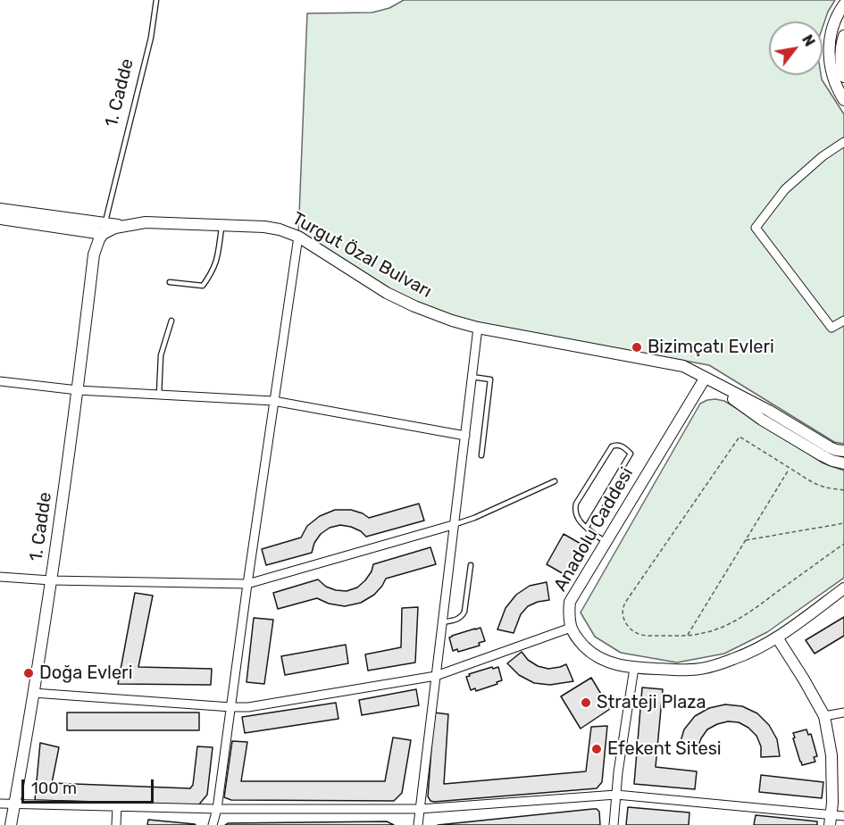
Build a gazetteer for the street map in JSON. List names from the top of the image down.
{
  "streets": {
    "street": ["1. Cadde", "Turgut Özal Bulvarı", "Anadolu Caddesi"]
  },
  "crossings": [
    ["1. Cadde", "Turgut Özal Bulvarı"],
    ["Turgut Özal Bulvarı", "Anadolu Caddesi"]
  ],
  "places": [
    "Bizimçatı Evleri",
    "Doğa Evleri",
    "Strateji Plaza",
    "Efekent Sitesi"
  ],
  "scale_bar": "100 m",
  "north": "top right"
}
